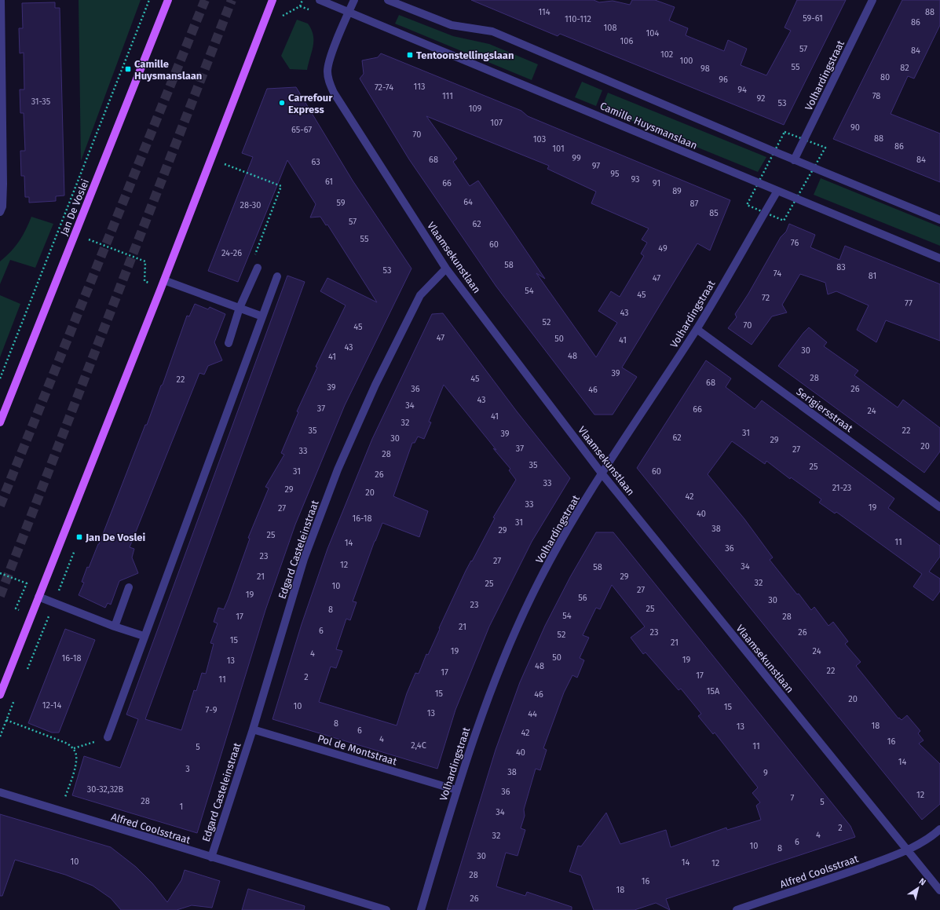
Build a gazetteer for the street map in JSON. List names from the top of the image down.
{
  "streets": {
    "main road": ["Jan De Voslei"],
    "street": [
      "Volhardingstraat",
      "Camille Huysmanslaan",
      "Vlaamsekunstlaan",
      "Serigiersstraat",
      "Edgard Casteleinstraat",
      "Pol de Montstraat",
      "Alfred Coolsstraat"
    ]
  },
  "crossings": [
    ["Volhardingstraat", "Camille Huysmanslaan"],
    ["Volhardingstraat", "Vlaamsekunstlaan"],
    ["Volhardingstraat", "Serigiersstraat"],
    ["Volhardingstraat", "Pol de Montstraat"],
    ["Camille Huysmanslaan", "Vlaamsekunstlaan"],
    ["Vlaamsekunstlaan", "Edgard Casteleinstraat"],
    ["Vlaamsekunstlaan", "Alfred Coolsstraat"],
    ["Edgard Casteleinstraat", "Pol de Montstraat"],
    ["Edgard Casteleinstraat", "Alfred Coolsstraat"]
  ],
  "places": {
    "transit": ["Tentoonstellingslaan", "Camille Huysmanslaan", "Jan De Voslei"],
    "other": ["Carrefour Express"]
  },
  "house_numbers": [
    "114",
    "88",
    "59-61",
    "110-112",
    "86",
    "108",
    "104",
    "106",
    "57",
    "84",
    "102",
    "100",
    "55",
    "82",
    "98",
    "80",
    "96",
    "113",
    "72-74",
    "94",
    "111",
    "78",
    "92",
    "31-35",
    "53",
    "109",
    "107",
    "90",
    "65-67",
    "70",
    "88",
    "103",
    "86",
    "101",
    "99",
    "68",
    "84",
    "63",
    "97",
    "95",
    "93",
    "61",
    "66",
    "91",
    "89",
    "64",
    "59",
    "87",
    "28-30",
    "85",
    "57",
    "62",
    "55",
    "76",
    "60",
    "49",
    "24-26",
    "58",
    "83",
    "53",
    "74",
    "81",
    "47",
    "54",
    "45",
    "72",
    "77",
    "43",
    "52",
    "70",
    "45",
    "47",
    "50",
    "41",
    "43",
    "30",
    "48",
    "41",
    "39",
    "28",
    "45",
    "22",
    "68",
    "39",
    "36",
    "26",
    "46",
    "43",
    "34",
    "37",
    "66",
    "24",
    "41",
    "32",
    "35",
    "22",
    "31",
    "39",
    "62",
    "30",
    "29",
    "20",
    "37",
    "27",
    "33",
    "28",
    "35",
    "25",
    "31",
    "60",
    "26",
    "33",
    "21-23",
    "29",
    "20",
    "42",
    "33",
    "19",
    "27",
    "40",
    "16-18",
    "31",
    "38",
    "29",
    "25",
    "11",
    "14",
    "36",
    "23",
    "27",
    "12",
    "34",
    "58",
    "21",
    "29",
    "32",
    "25",
    "10",
    "27",
    "19",
    "56",
    "30",
    "23",
    "25",
    "8",
    "54",
    "17",
    "28",
    "21",
    "6",
    "23",
    "26",
    "52",
    "15",
    "21",
    "19",
    "24",
    "4",
    "50",
    "16-18",
    "19",
    "13",
    "48",
    "22",
    "17",
    "17",
    "2",
    "11",
    "15A",
    "15",
    "46",
    "20",
    "12-14",
    "10",
    "15",
    "7-9",
    "13",
    "44",
    "8",
    "18",
    "13",
    "6",
    "42",
    "4",
    "16",
    "2,4C",
    "11",
    "5",
    "40",
    "14",
    "3",
    "38",
    "9",
    "30-32,32B",
    "36",
    "12",
    "7",
    "28",
    "5",
    "1",
    "34",
    "2",
    "4",
    "32",
    "6",
    "10",
    "8",
    "30",
    "10",
    "14",
    "12",
    "28",
    "16",
    "18",
    "26"
  ],
  "north": "top right"
}
